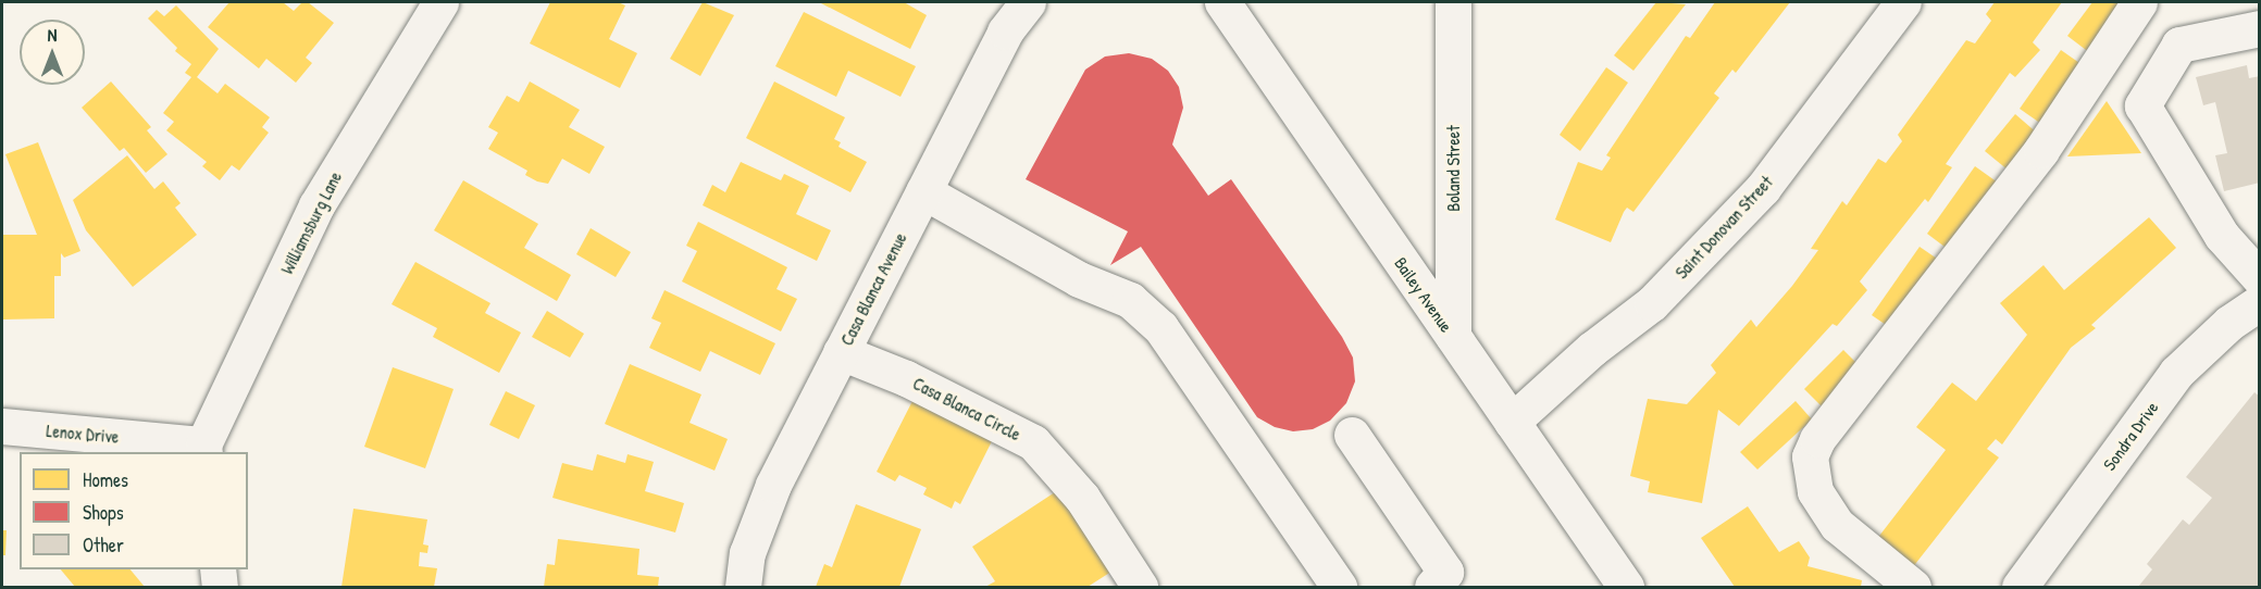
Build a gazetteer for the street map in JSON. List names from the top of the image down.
{
  "streets": {
    "street": [
      "Boland Street",
      "Williamsburg Lane",
      "Saint Donovan Street",
      "Casa Blanca Avenue",
      "Bailey Avenue",
      "Casa Blanca Circle",
      "Lenox Drive",
      "Sondra Drive"
    ]
  },
  "crossings": [
    ["Boland Street", "Bailey Avenue"],
    ["Williamsburg Lane", "Lenox Drive"],
    ["Saint Donovan Street", "Bailey Avenue"],
    ["Casa Blanca Avenue", "Casa Blanca Circle"]
  ],
  "legend": ["Homes", "Shops", "Other"],
  "north": "top"
}
